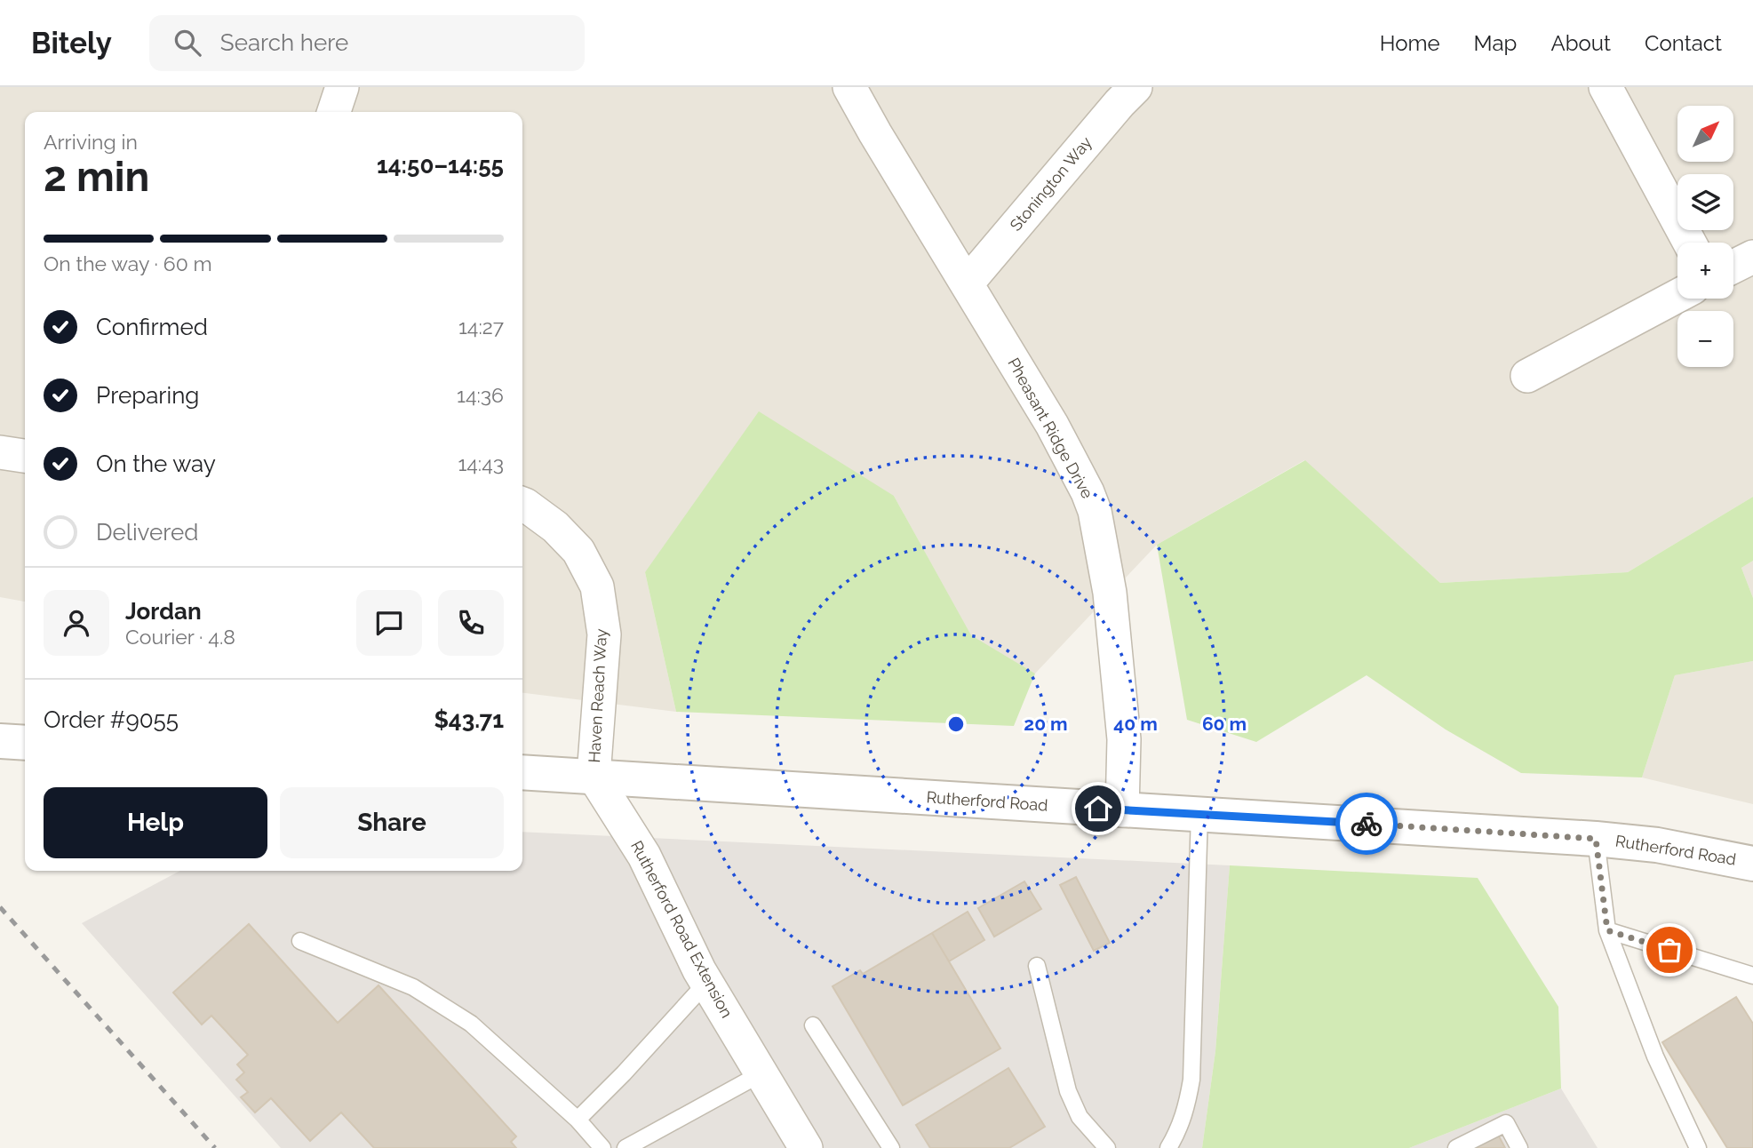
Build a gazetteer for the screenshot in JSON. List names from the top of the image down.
{
  "streets": {
    "street": [
      "Stonington Way",
      "Pheasant Ridge Drive",
      "Haven Reach Way",
      "Rutherford Road",
      "Rutherford Road Extension"
    ]
  },
  "crossings": [
    ["Stonington Way", "Pheasant Ridge Drive"],
    ["Pheasant Ridge Drive", "Rutherford Road"],
    ["Haven Reach Way", "Rutherford Road"],
    ["Haven Reach Way", "Rutherford Road Extension"],
    ["Rutherford Road", "Rutherford Road Extension"]
  ],
  "north": "top right",
  "page": {
    "header": "Bitely",
    "search": "Search here",
    "nav": [
      "Home",
      "Map",
      "About",
      "Contact"
    ],
    "map_buttons": ["+", "−"],
    "heading": ["2 min", "Arriving in", "14:50–14:55"],
    "panel": [
      "Jordan",
      "Courier · 4.8",
      "Order #9055",
      "$43.71"
    ],
    "bar": "On the way · 60 m",
    "list": [
      ["Confirmed", "14:27"],
      ["Preparing", "14:36"],
      ["On the way", "14:43"],
      "Delivered"
    ],
    "buttons": ["Help", "Share"]
  },
  "rings": ["20 m", "40 m", "60 m"]
}
